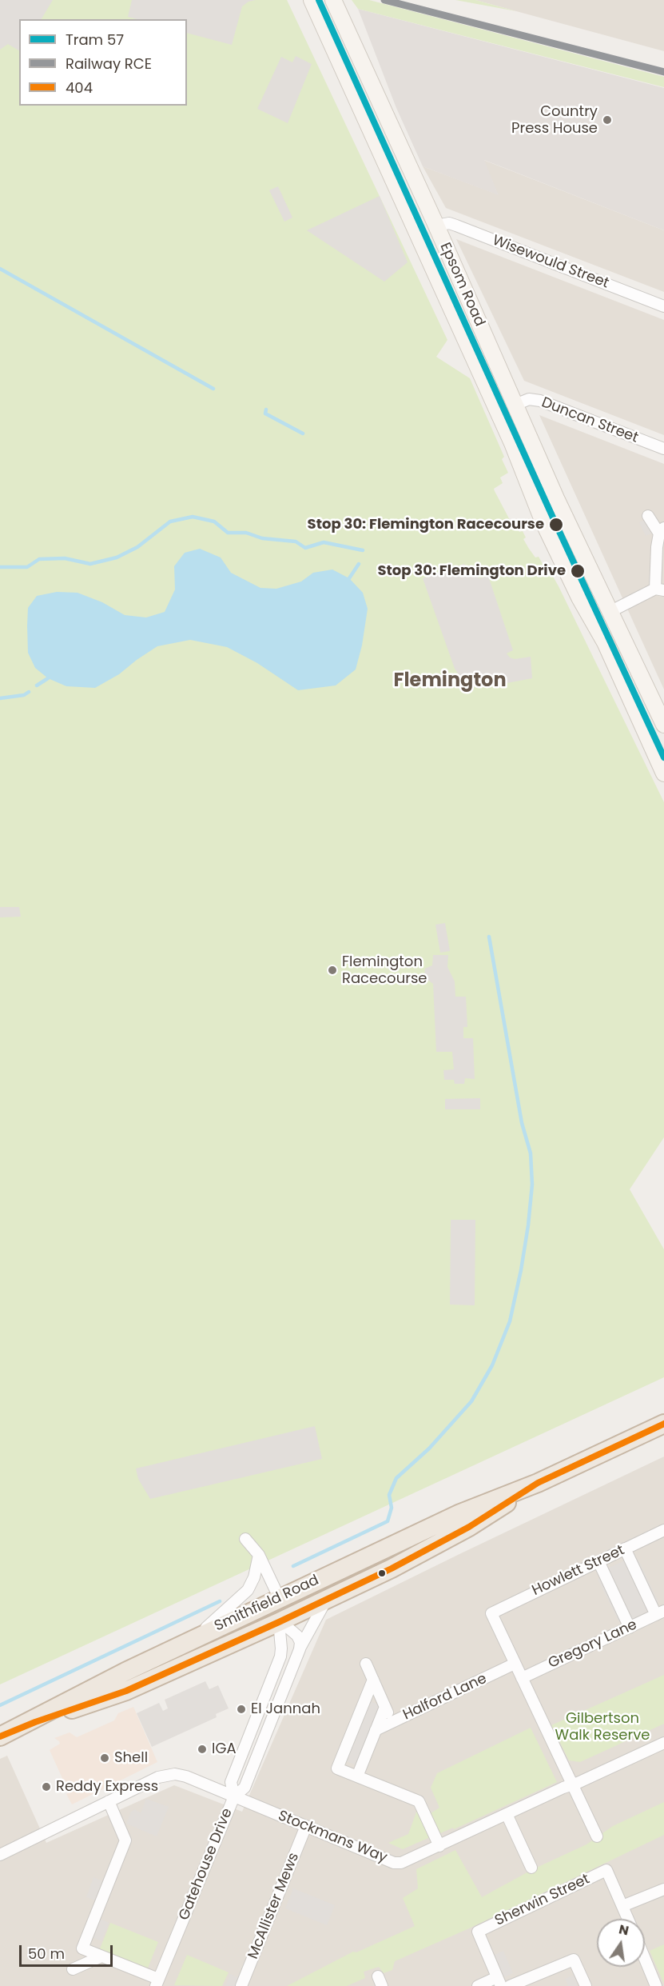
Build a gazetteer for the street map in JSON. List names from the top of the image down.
{
  "streets": {
    "highway": ["Smithfield Road"],
    "main road": ["Epsom Road"],
    "street": [
      "Wisewould Street",
      "Duncan Street",
      "Howlett Street",
      "Gregory Lane",
      "Halford Lane",
      "Stockmans Way",
      "Gatehouse Drive",
      "Sherwin Street",
      "McAllister Mews"
    ]
  },
  "crossings": [
    ["Wisewould Street", "Epsom Road"],
    ["Epsom Road", "Duncan Street"],
    ["Howlett Street", "Halford Lane"],
    ["Smithfield Road", "Gatehouse Drive"],
    ["Stockmans Way", "Gatehouse Drive"],
    ["Stockmans Way", "McAllister Mews"]
  ],
  "districts": ["Flemington"],
  "parks": ["Gilbertson Walk Reserve"],
  "places": [
    "Country Press House",
    "Stop 30: Flemington Racecourse",
    "Stop 30: Flemington Drive",
    "Flemington Racecourse",
    "El Jannah",
    "IGA",
    "Shell",
    "Reddy Express"
  ],
  "lines": ["tram line 57", "rail line RCE", "transit line 404"],
  "legend": ["Tram 57", "Railway RCE", "404"],
  "scale_bar": "50 m",
  "north": "top"
}
